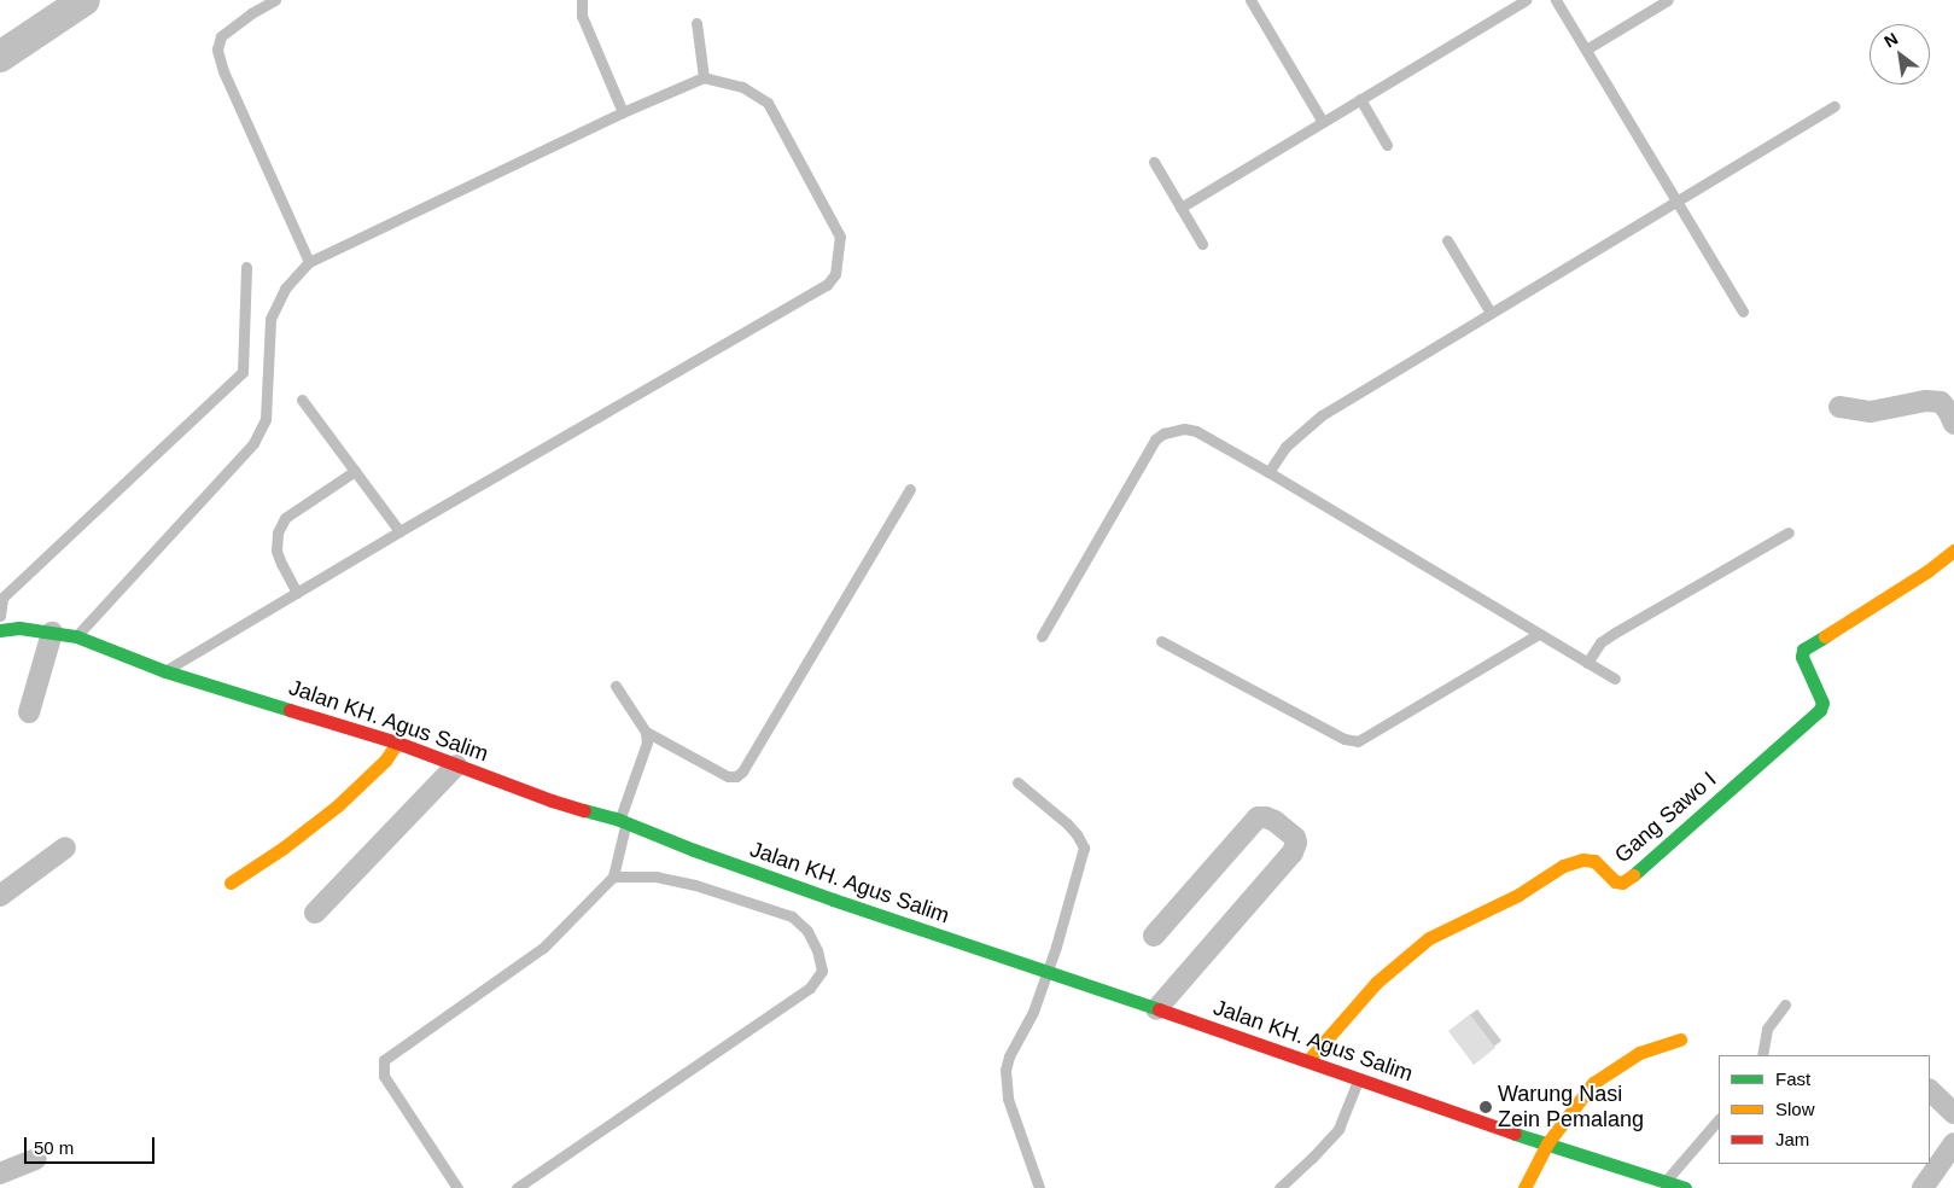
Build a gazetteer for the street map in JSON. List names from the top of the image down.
{
  "streets": {
    "street": ["Jalan KH. Agus Salim", "Gang Sawo I"]
  },
  "crossings": [
    ["Jalan KH. Agus Salim", "Gang Sawo I"]
  ],
  "places": ["Warung Nasi Zein Pemalang"],
  "legend": ["Fast", "Slow", "Jam"],
  "scale_bar": "50 m",
  "north": "top left"
}
